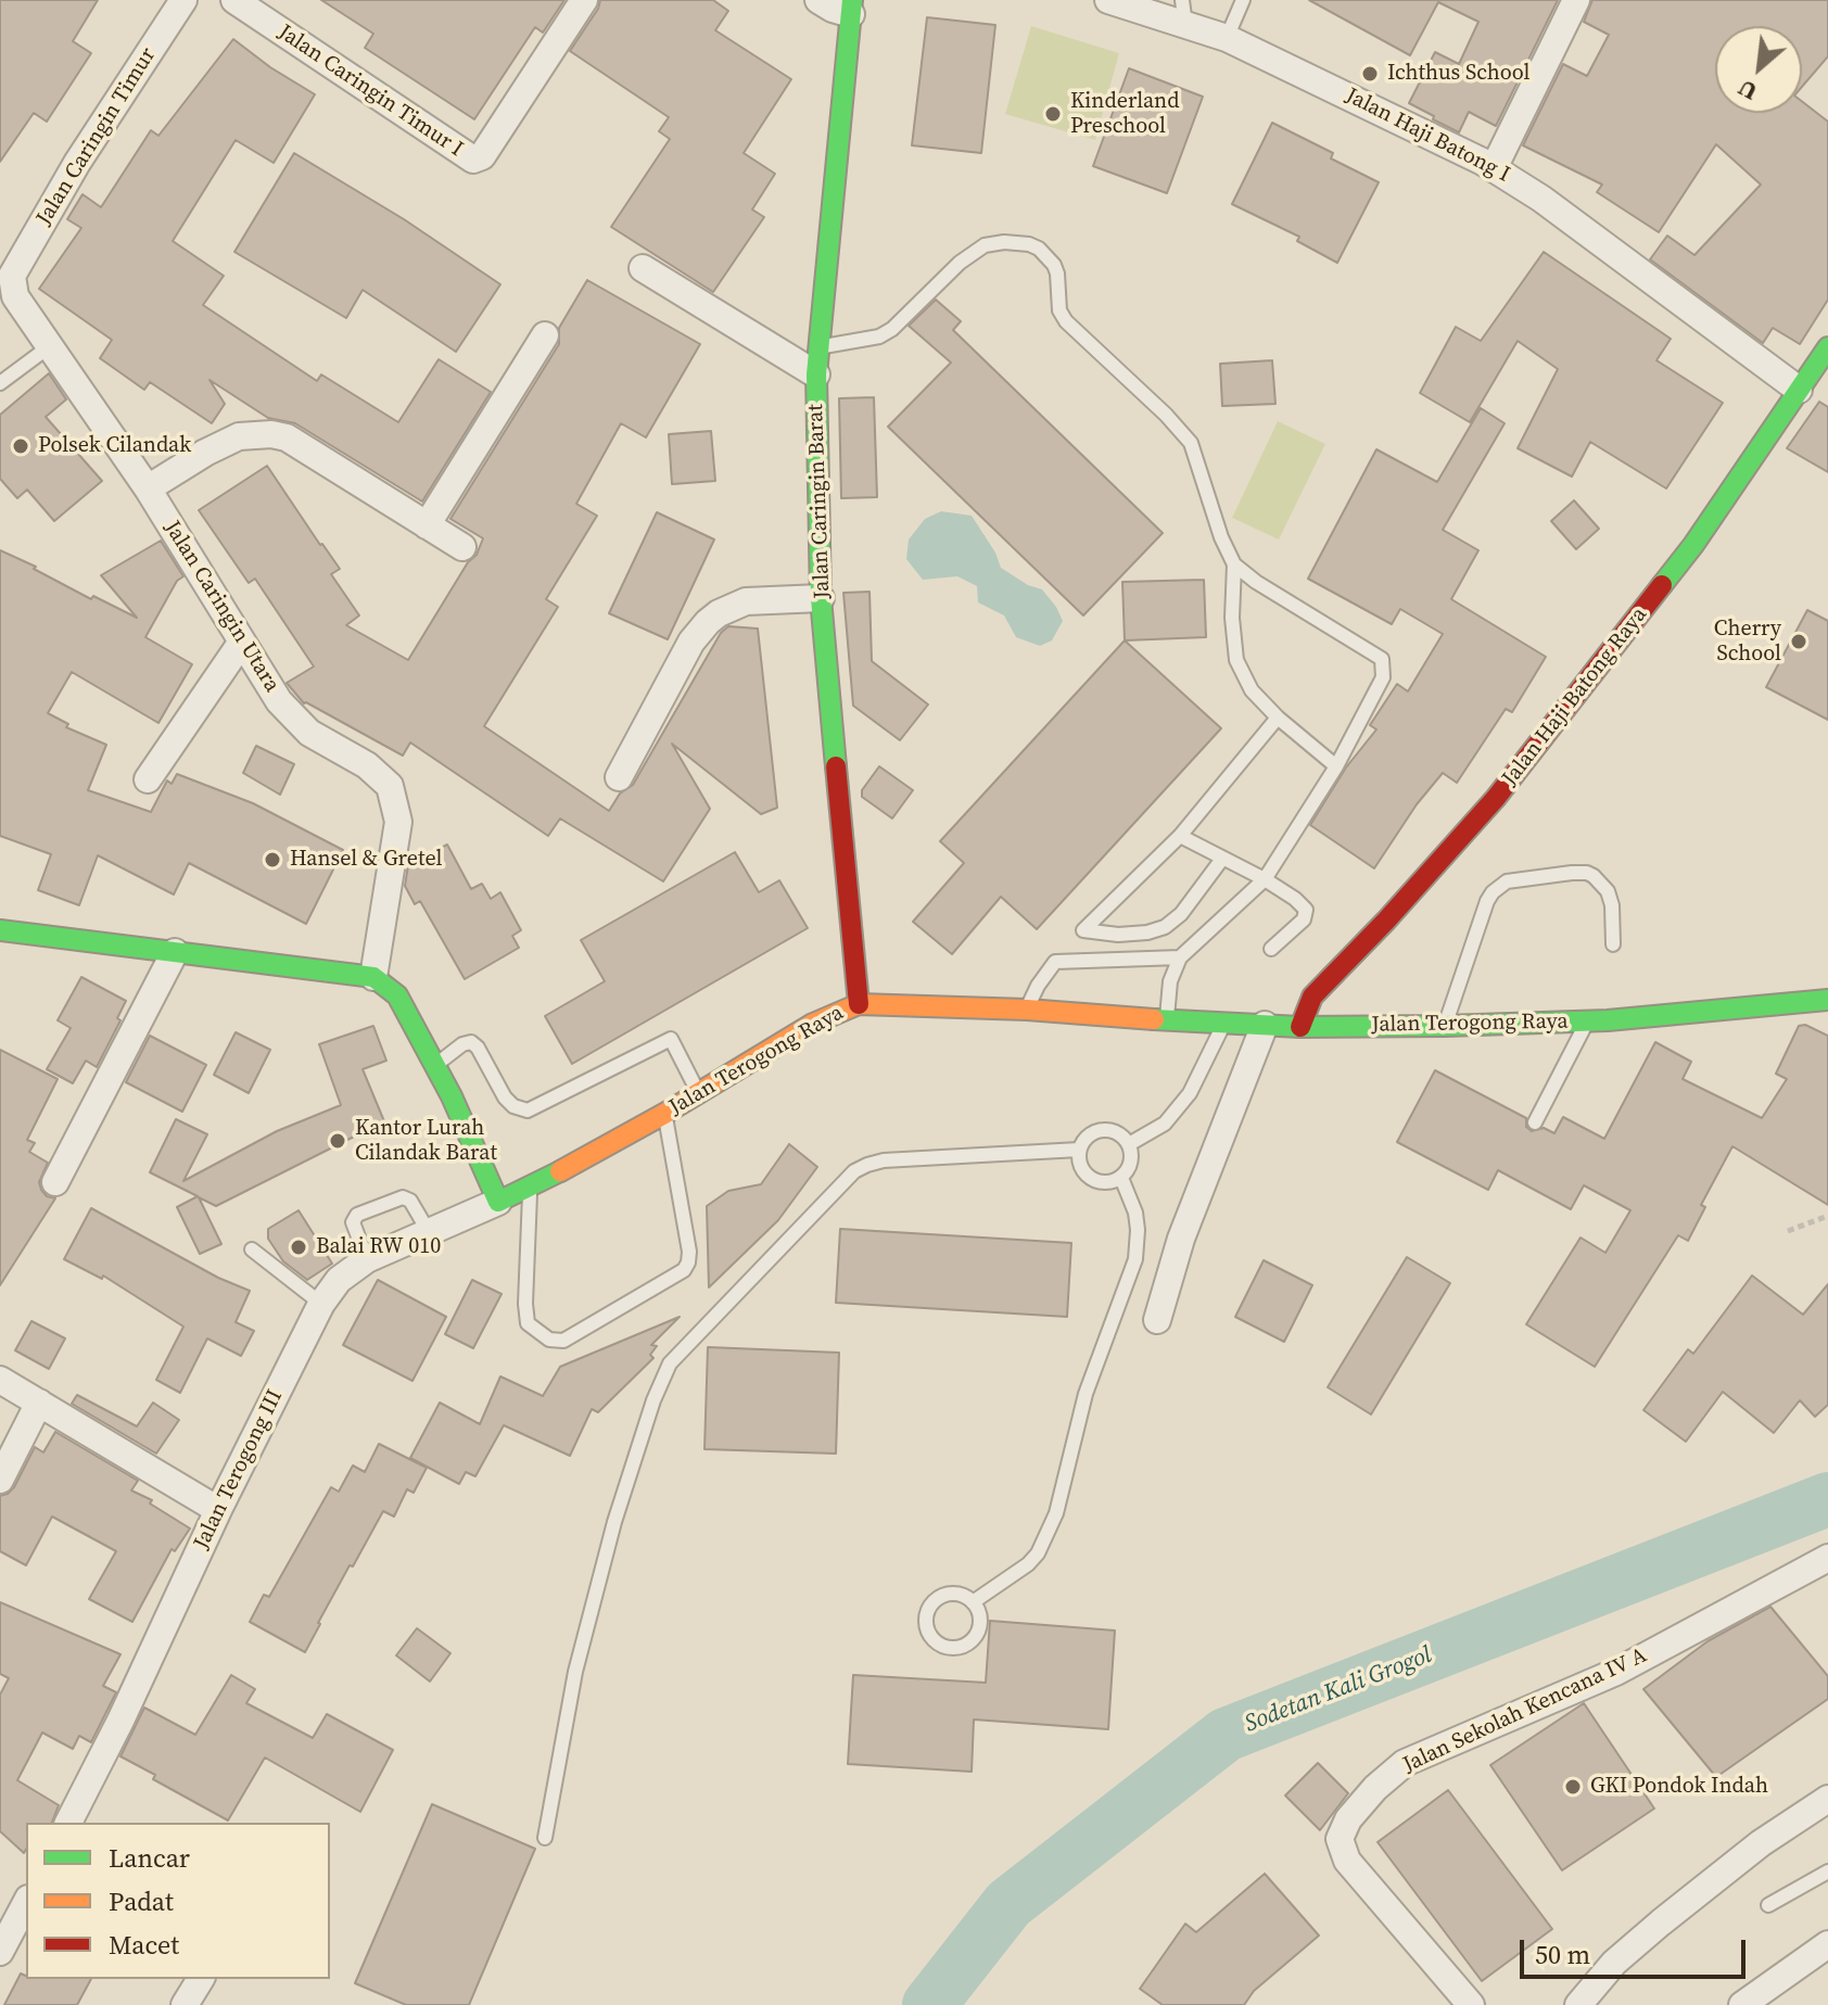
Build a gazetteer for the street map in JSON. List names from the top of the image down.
{
  "streets": {
    "street": [
      "Jalan Caringin Timur I",
      "Jalan Haji Batong I",
      "Jalan Caringin Timur",
      "Jalan Caringin Barat",
      "Jalan Caringin Utara",
      "Jalan Haji Batong Raya",
      "Jalan Terogong Raya",
      "Jalan Terogong III",
      "Jalan Sekolah Kencana IV A"
    ]
  },
  "crossings": [
    ["Jalan Haji Batong I", "Jalan Haji Batong Raya"],
    ["Jalan Caringin Timur", "Jalan Caringin Utara"],
    ["Jalan Caringin Barat", "Jalan Terogong Raya"],
    ["Jalan Haji Batong Raya", "Jalan Terogong Raya"],
    ["Jalan Terogong Raya", "Jalan Terogong III"]
  ],
  "water": ["Sodetan Kali Grogol"],
  "places": [
    "Ichthus School",
    "Kinderland Preschool",
    "Polsek Cilandak",
    "Cherry School",
    "Hansel & Gretel",
    "Kantor Lurah Cilandak Barat",
    "Balai RW 010",
    "GKI Pondok Indah"
  ],
  "legend": ["Lancar", "Padat", "Macet"],
  "scale_bar": "50 m",
  "north": "bottom left"
}
